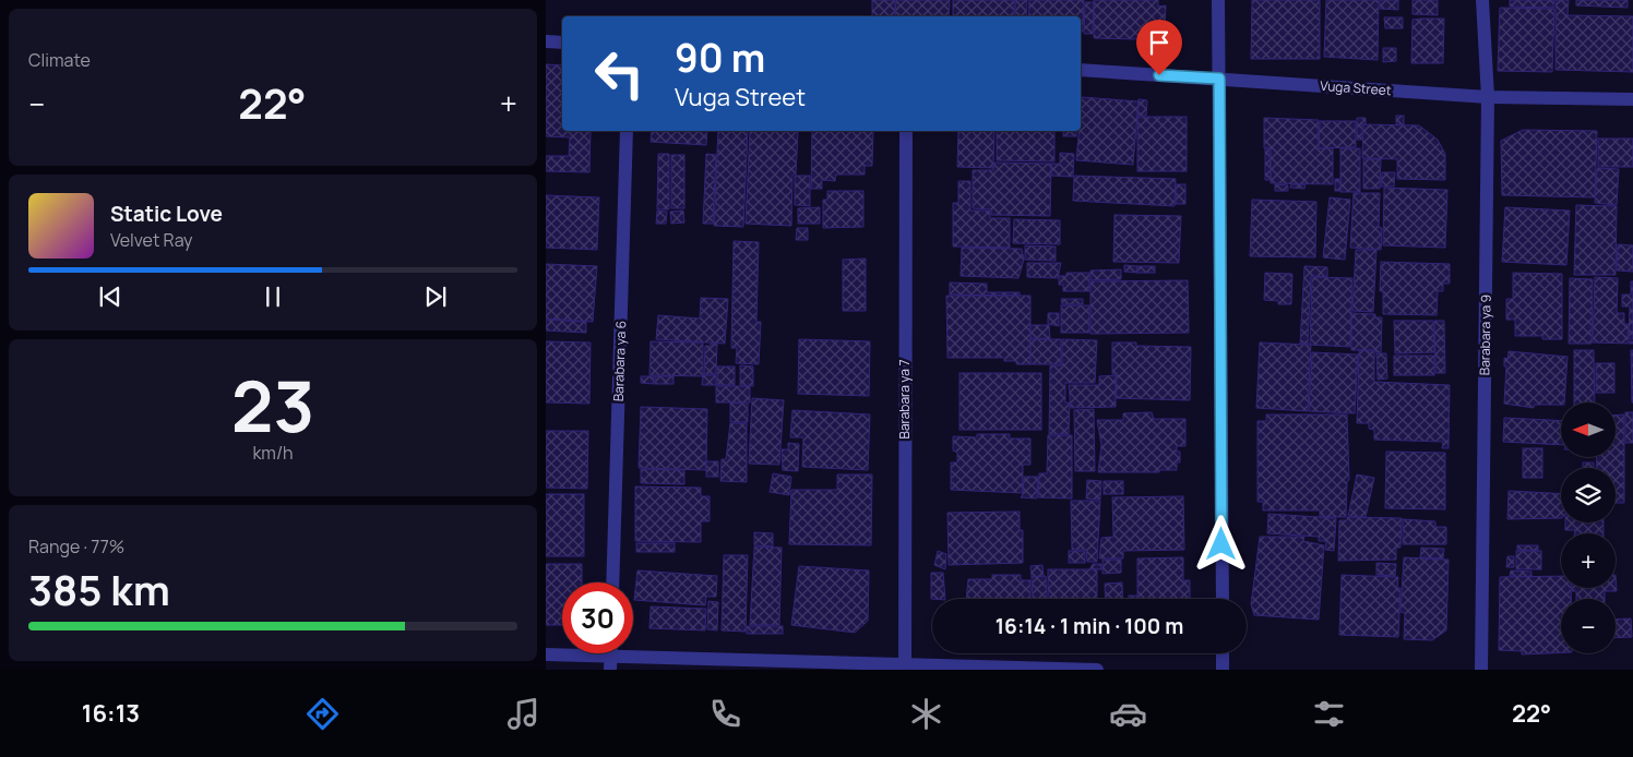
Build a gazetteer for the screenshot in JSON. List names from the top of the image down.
{
  "streets": {
    "street": [
      "Vuga Street",
      "Barabara ya 9",
      "Barabara ya 6",
      "Barabara ya 7"
    ]
  },
  "crossings": [
    ["Vuga Street", "Barabara ya 9"]
  ],
  "north": "left",
  "page": {
    "tile": [
      "Climate",
      ["23", "km/h"],
      ["Range · 77%", "385 km"]
    ],
    "turn": ["90 m", "Vuga Street"],
    "heat": ["−", "22°", "+"],
    "song": ["Static Love", "Velvet Ray"],
    "map_buttons": ["+", "−"],
    "limit": "30",
    "trip": "16:14 · 1 min · 100 m",
    "tabs": ["16:13", "22°"]
  }
}
